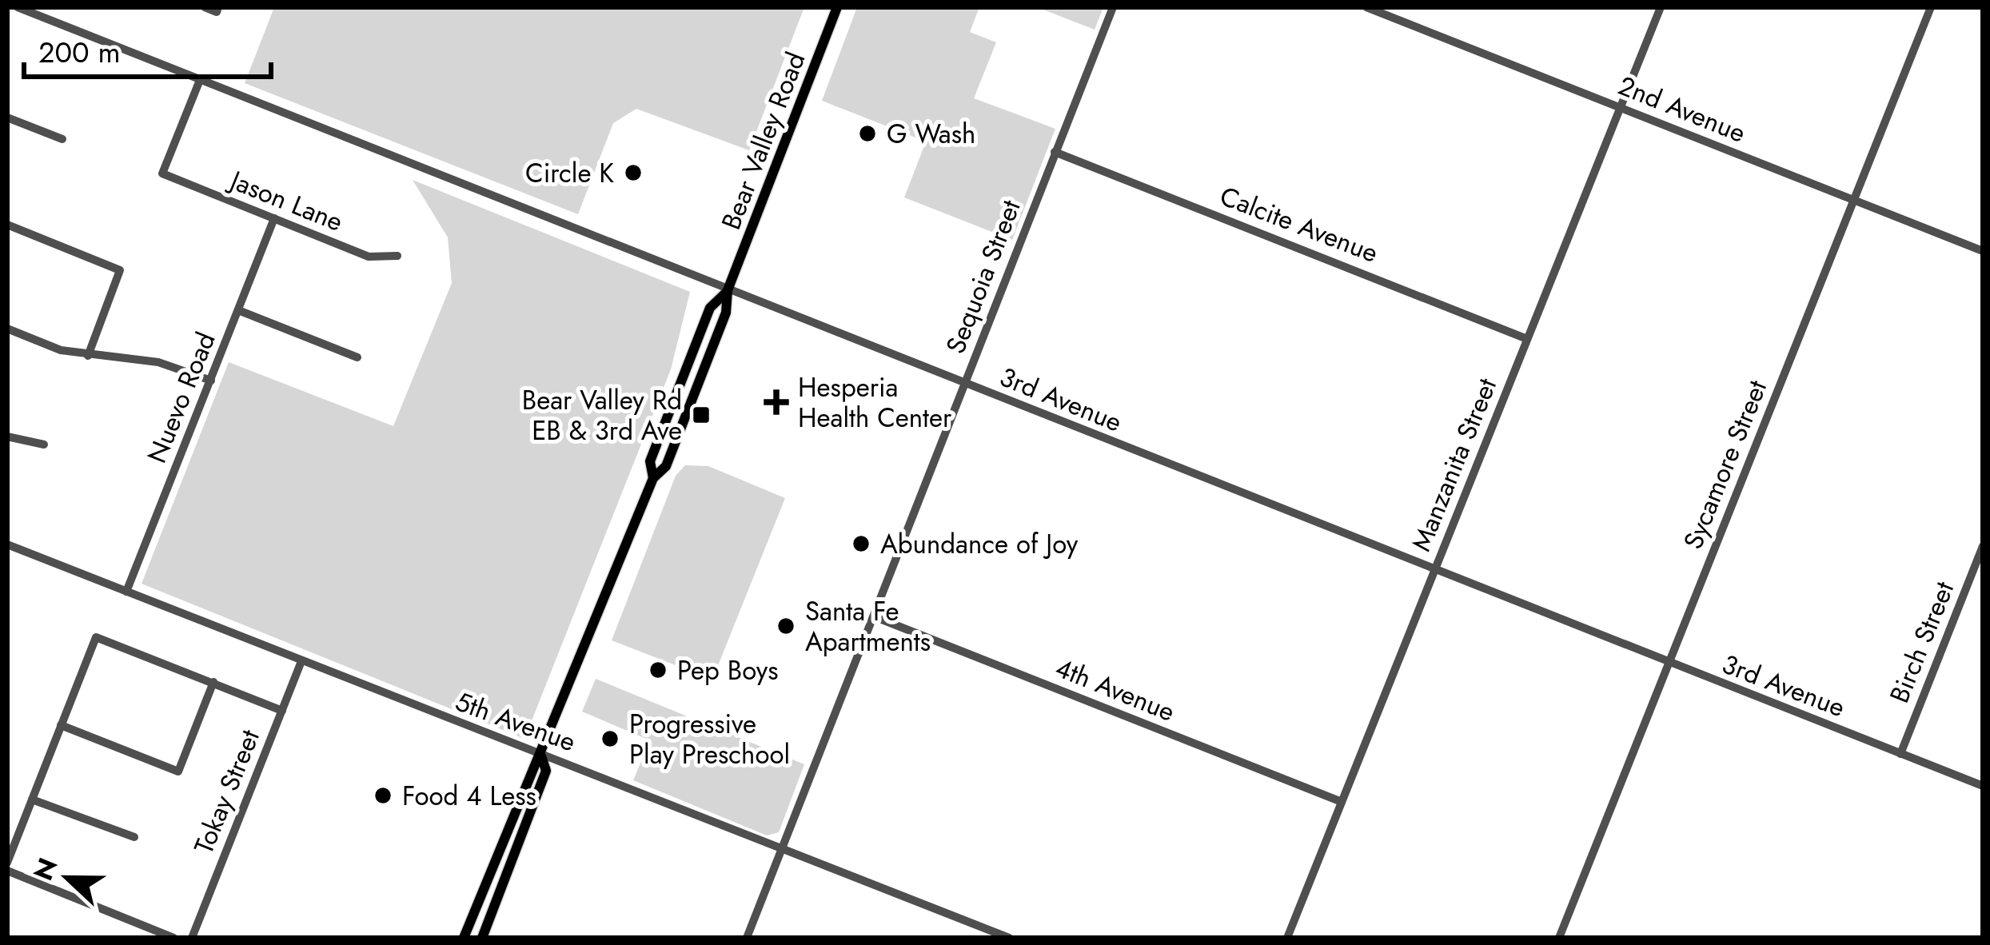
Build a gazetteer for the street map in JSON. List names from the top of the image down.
{
  "streets": {
    "main road": ["Bear Valley Road"],
    "street": [
      "2nd Avenue",
      "Jason Lane",
      "Calcite Avenue",
      "Sequoia Street",
      "Nuevo Road",
      "3rd Avenue",
      "Manzanita Street",
      "Sycamore Street",
      "Birch Street",
      "4th Avenue",
      "5th Avenue",
      "Tokay Street"
    ]
  },
  "crossings": [
    ["2nd Avenue", "Manzanita Street"],
    ["2nd Avenue", "Sycamore Street"],
    ["Bear Valley Road", "3rd Avenue"],
    ["Bear Valley Road", "5th Avenue"],
    ["Jason Lane", "Nuevo Road"],
    ["Jason Lane", "3rd Avenue"],
    ["Calcite Avenue", "Sequoia Street"],
    ["Calcite Avenue", "Manzanita Street"],
    ["Sequoia Street", "3rd Avenue"],
    ["Sequoia Street", "4th Avenue"],
    ["Sequoia Street", "5th Avenue"],
    ["Nuevo Road", "5th Avenue"],
    ["3rd Avenue", "Manzanita Street"],
    ["3rd Avenue", "Sycamore Street"],
    ["3rd Avenue", "Birch Street"],
    ["Manzanita Street", "4th Avenue"],
    ["5th Avenue", "Tokay Street"]
  ],
  "places": {
    "other": [
      "G Wash",
      "Circle K",
      "Abundance of Joy",
      "Santa Fe Apartments",
      "Pep Boys",
      "Progressive Play Preschool",
      "Food 4 Less"
    ],
    "health": ["Hesperia Health Center"],
    "transit": ["Bear Valley Rd EB & 3rd Ave"]
  },
  "scale_bar": "200 m",
  "north": "left"
}
